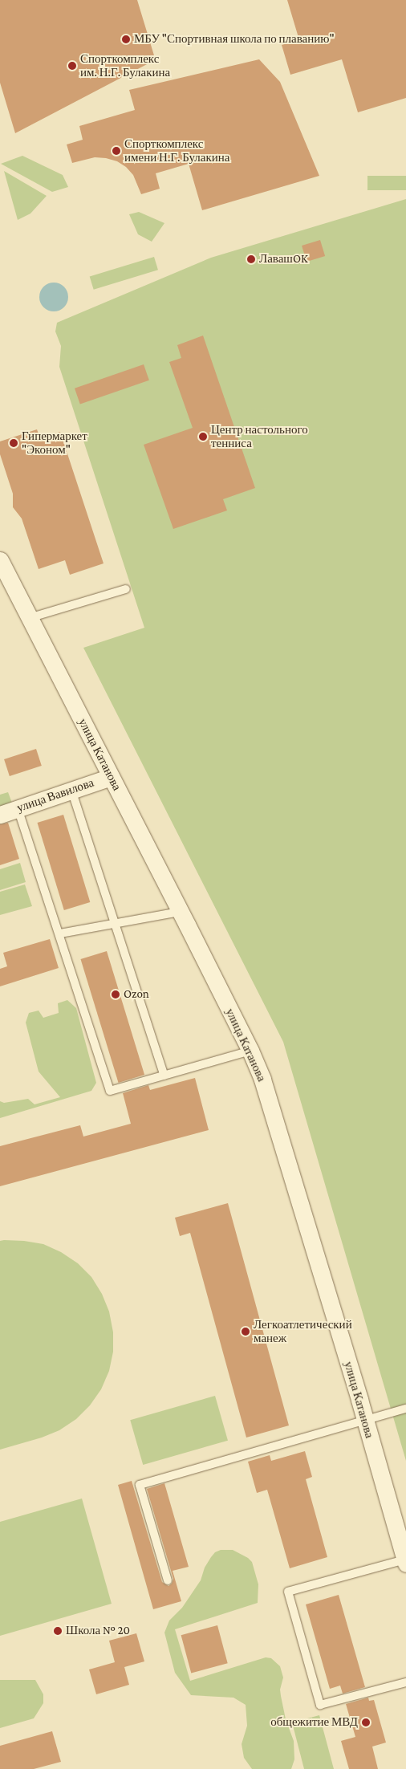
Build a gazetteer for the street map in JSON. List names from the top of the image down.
{
  "streets": {
    "street": ["улица Катанова", "улица Вавилова"]
  },
  "crossings": [
    ["улица Катанова", "улица Вавилова"]
  ],
  "places": [
    "МБУ \"Спортивная школа по плаванию\"",
    "Спорткомплекс им. Н.Г. Булакина",
    "Спорткомплекс имени Н.Г. Булакина",
    "ЛавашOK",
    "Центр настольного тенниса",
    "Гипермаркет \"Эконом\"",
    "Ozon",
    "Легкоатлетический манеж",
    "Школа № 20",
    "общежитие МВД"
  ]
}
